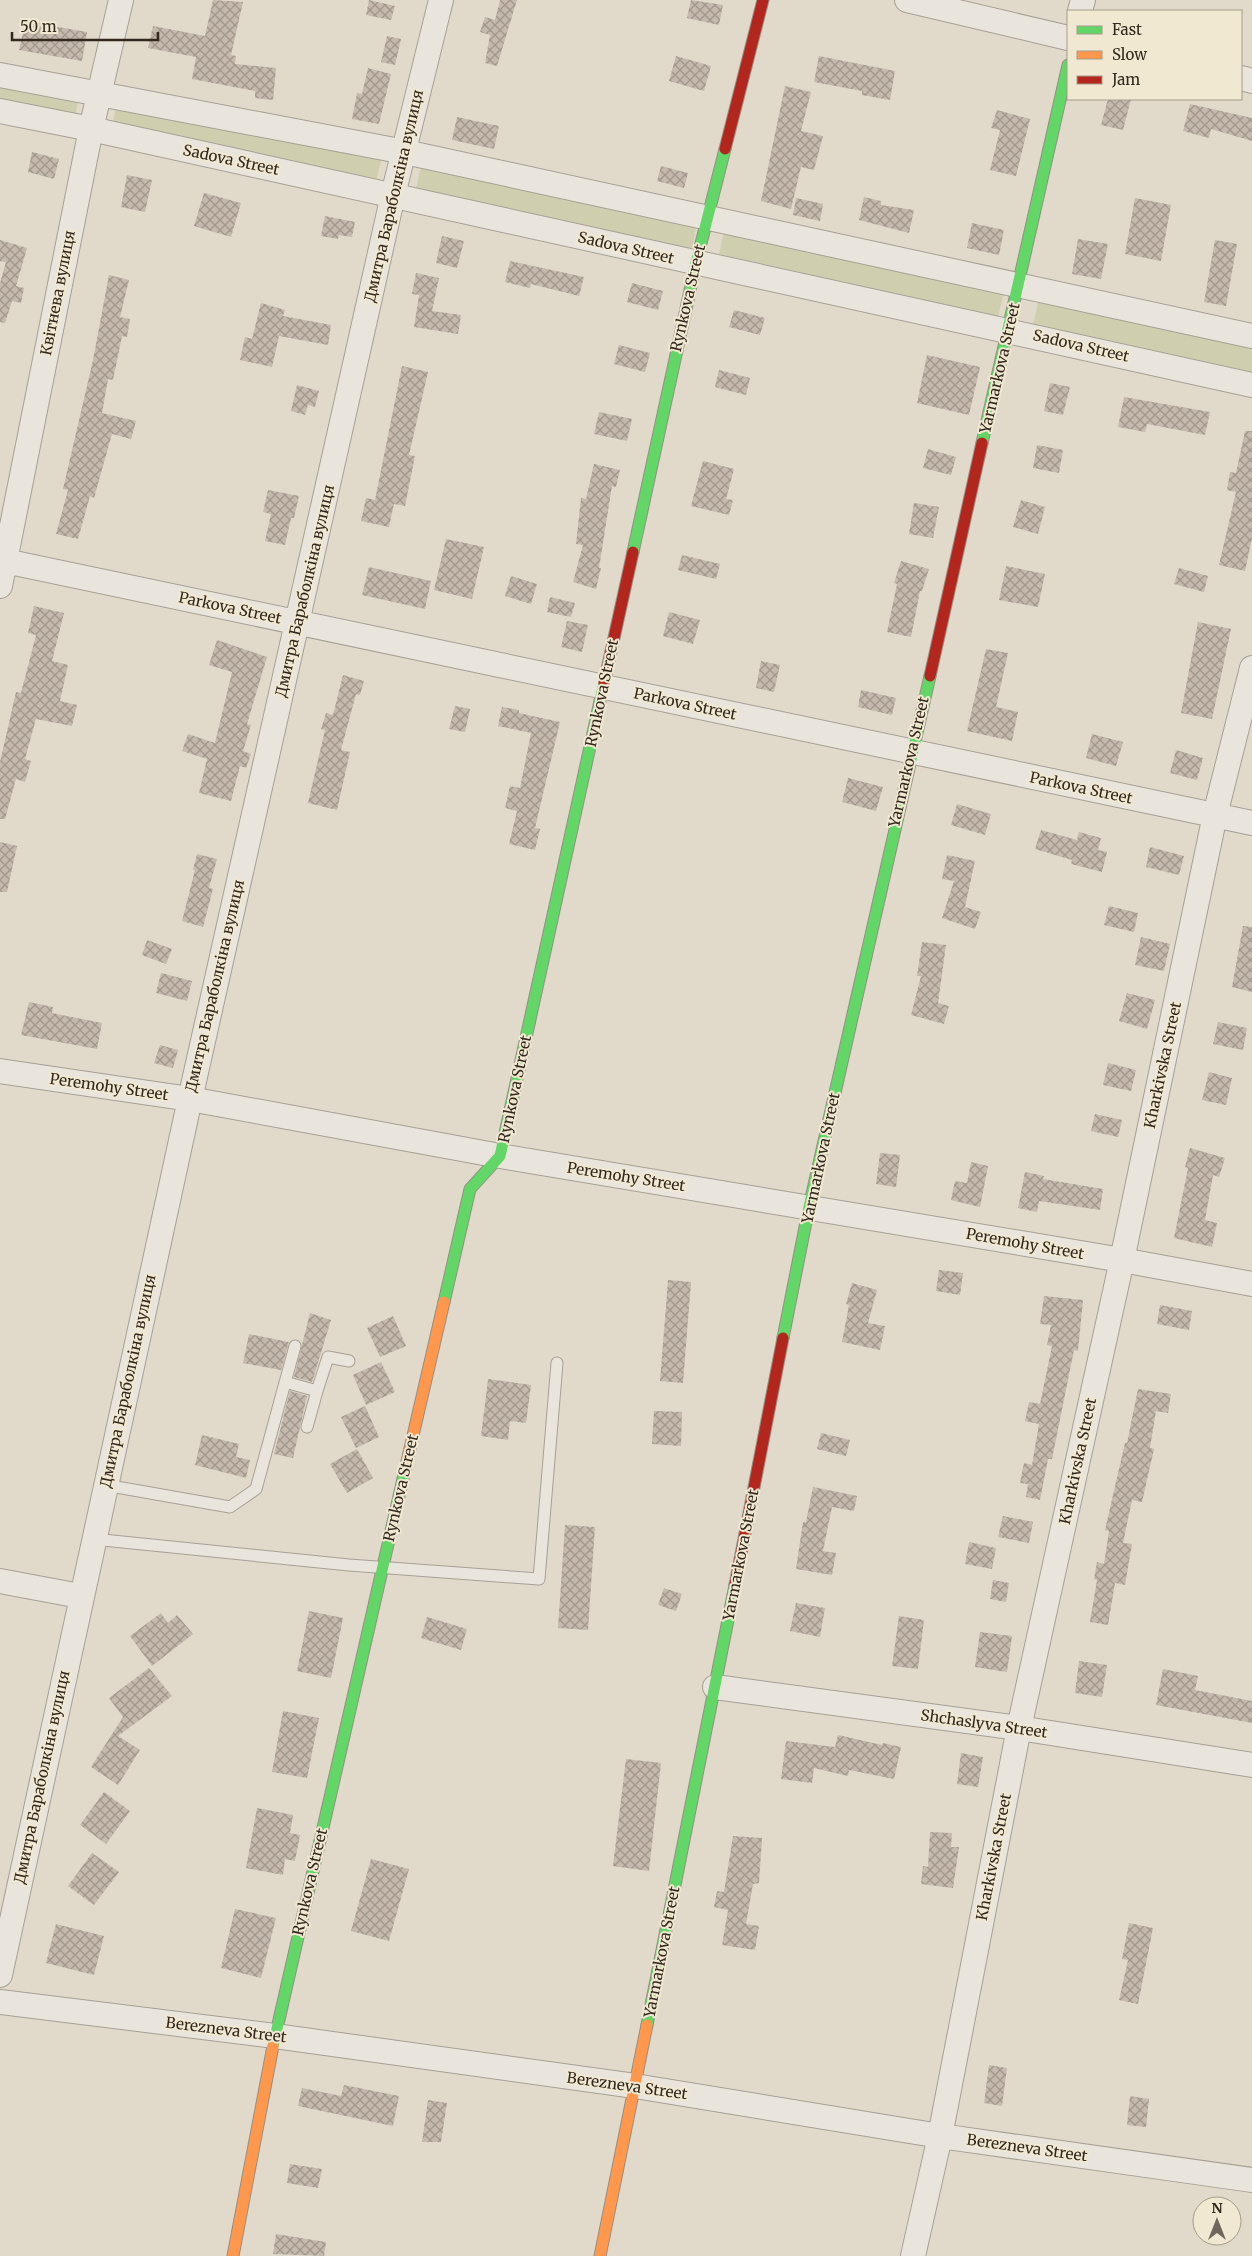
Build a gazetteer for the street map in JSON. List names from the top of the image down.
{
  "streets": {
    "street": [
      "Sadova Street",
      "Дмитра Бараболкіна вулиця",
      "Квітнева вулиця",
      "Rynkova Street",
      "Yarmarkova Street",
      "Parkova Street",
      "Kharkivska Street",
      "Peremohy Street",
      "Shchaslyva Street",
      "Berezneva Street"
    ]
  },
  "crossings": [
    ["Sadova Street", "Дмитра Бараболкіна вулиця"],
    ["Sadova Street", "Квітнева вулиця"],
    ["Sadova Street", "Rynkova Street"],
    ["Sadova Street", "Yarmarkova Street"],
    ["Дмитра Бараболкіна вулиця", "Parkova Street"],
    ["Дмитра Бараболкіна вулиця", "Peremohy Street"],
    ["Квітнева вулиця", "Parkova Street"],
    ["Rynkova Street", "Parkova Street"],
    ["Rynkova Street", "Peremohy Street"],
    ["Rynkova Street", "Berezneva Street"],
    ["Yarmarkova Street", "Parkova Street"],
    ["Yarmarkova Street", "Peremohy Street"],
    ["Yarmarkova Street", "Shchaslyva Street"],
    ["Yarmarkova Street", "Berezneva Street"],
    ["Parkova Street", "Kharkivska Street"],
    ["Kharkivska Street", "Peremohy Street"],
    ["Kharkivska Street", "Shchaslyva Street"],
    ["Kharkivska Street", "Berezneva Street"]
  ],
  "legend": ["Fast", "Slow", "Jam"],
  "scale_bar": "50 m",
  "north": "top"
}
